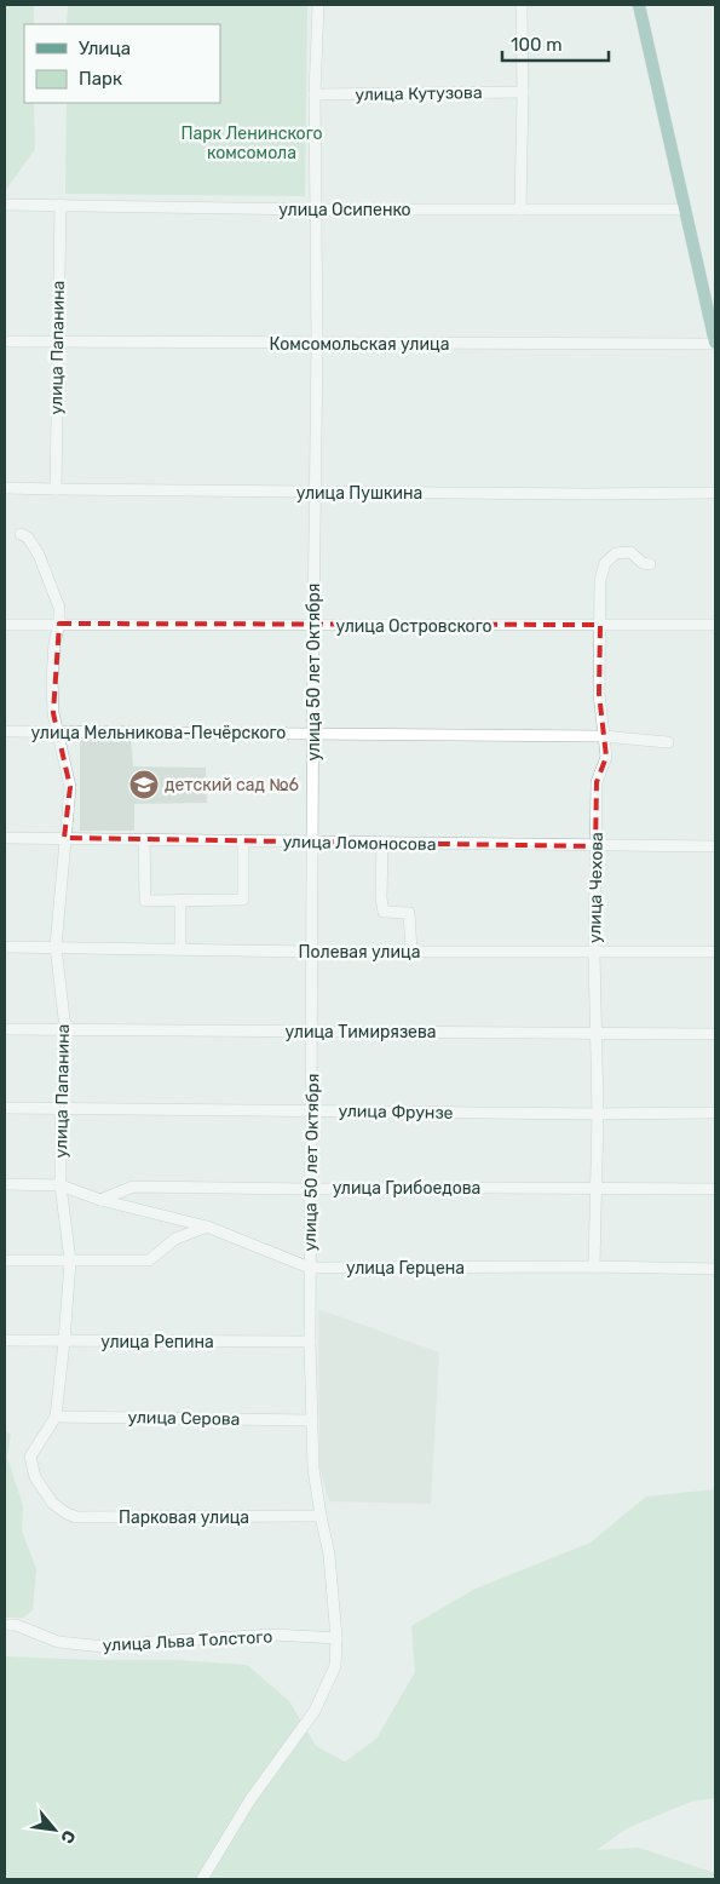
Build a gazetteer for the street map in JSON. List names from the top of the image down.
{
  "streets": {
    "street": [
      "улица Кутузова",
      "улица Осипенко",
      "Комсомольская улица",
      "улица Папанина",
      "улица Пушкина",
      "улица Островского",
      "улица 50 лет Октября",
      "улица Мельникова-Печёрского",
      "улица Ломоносова",
      "улица Чехова",
      "Полевая улица",
      "улица Тимирязева",
      "улица Фрунзе",
      "улица Грибоедова",
      "улица Герцена",
      "улица Репина",
      "улица Серова",
      "Парковая улица",
      "улица Льва Толстого"
    ]
  },
  "crossings": [
    ["улица Кутузова", "улица 50 лет Октября"],
    ["улица Осипенко", "улица Папанина"],
    ["улица Осипенко", "улица 50 лет Октября"],
    ["Комсомольская улица", "улица Папанина"],
    ["Комсомольская улица", "улица 50 лет Октября"],
    ["улица Папанина", "улица Пушкина"],
    ["улица Папанина", "улица Островского"],
    ["улица Папанина", "улица Мельникова-Печёрского"],
    ["улица Папанина", "улица Ломоносова"],
    ["улица Папанина", "Полевая улица"],
    ["улица Папанина", "улица Тимирязева"],
    ["улица Папанина", "улица Фрунзе"],
    ["улица Папанина", "улица Герцена"],
    ["улица Папанина", "улица Репина"],
    ["улица Папанина", "улица Серова"],
    ["улица Папанина", "Парковая улица"],
    ["улица Пушкина", "улица 50 лет Октября"],
    ["улица Островского", "улица 50 лет Октября"],
    ["улица Островского", "улица Чехова"],
    ["улица 50 лет Октября", "улица Мельникова-Печёрского"],
    ["улица 50 лет Октября", "улица Ломоносова"],
    ["улица 50 лет Октября", "Полевая улица"],
    ["улица 50 лет Октября", "улица Тимирязева"],
    ["улица 50 лет Октября", "улица Фрунзе"],
    ["улица 50 лет Октября", "улица Грибоедова"],
    ["улица 50 лет Октября", "улица Герцена"],
    ["улица 50 лет Октября", "улица Репина"],
    ["улица 50 лет Октября", "улица Серова"],
    ["улица 50 лет Октября", "Парковая улица"],
    ["улица 50 лет Октября", "улица Льва Толстого"],
    ["улица Мельникова-Печёрского", "улица Чехова"],
    ["улица Ломоносова", "улица Чехова"],
    ["улица Чехова", "Полевая улица"],
    ["улица Чехова", "улица Тимирязева"],
    ["улица Чехова", "улица Фрунзе"],
    ["улица Чехова", "улица Грибоедова"],
    ["улица Чехова", "улица Герцена"],
    ["улица Грибоедова", "улица Герцена"]
  ],
  "parks": ["Парк Ленинского комсомола"],
  "places": {
    "school or university": ["детский сад №6"]
  },
  "legend": ["Улица", "Парк"],
  "scale_bar": "100 m",
  "north": "bottom right"
}
